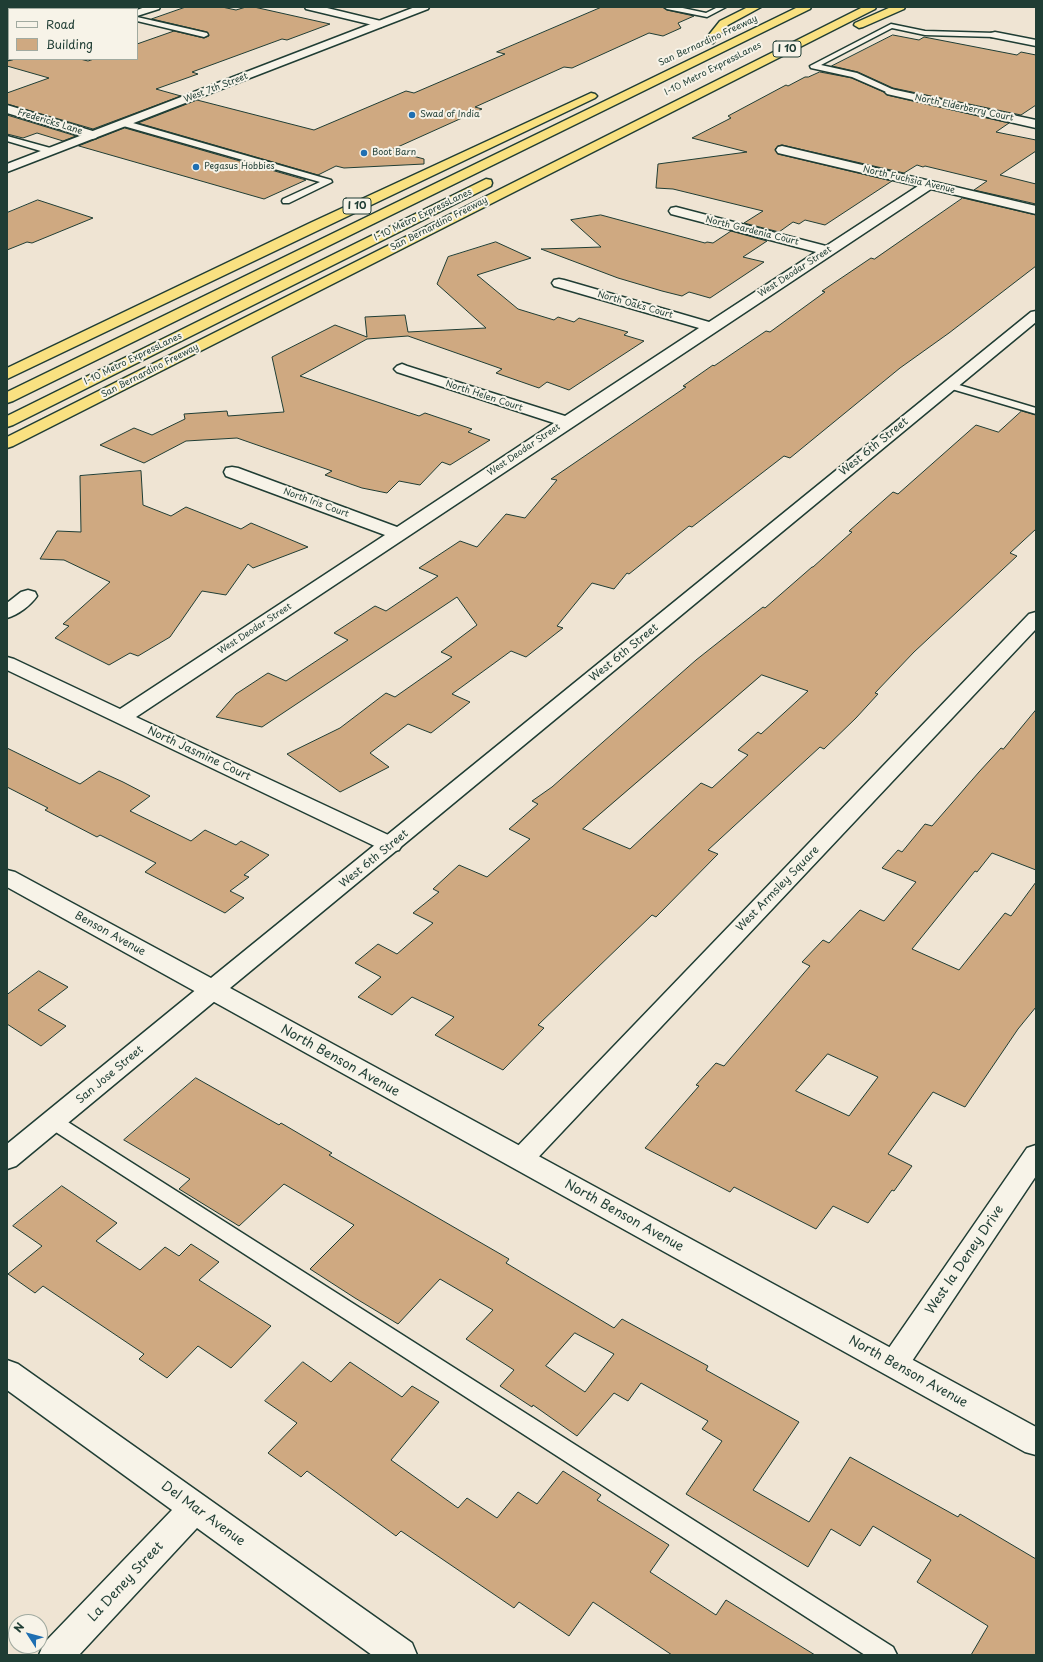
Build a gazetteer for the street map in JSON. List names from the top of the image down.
{
  "streets": {
    "highway": ["San Bernardino Freeway", "I 10", "I-10 Metro ExpressLanes"],
    "street": [
      "West 7th Street",
      "North Elderberry Court",
      "Fredericks Lane",
      "North Fuchsia Avenue",
      "North Gardenia Court",
      "West Deodar Street",
      "North Oaks Court",
      "North Helen Court",
      "West 6th Street",
      "North Iris Court",
      "North Jasmine Court",
      "West Armsley Square",
      "Benson Avenue",
      "North Benson Avenue",
      "San Jose Street",
      "West la Deney Drive",
      "Del Mar Avenue",
      "La Deney Street"
    ]
  },
  "crossings": [
    ["West 7th Street", "Fredericks Lane"],
    ["North Fuchsia Avenue", "West Deodar Street"],
    ["North Gardenia Court", "West Deodar Street"],
    ["West Deodar Street", "North Oaks Court"],
    ["West Deodar Street", "North Helen Court"],
    ["West Deodar Street", "North Iris Court"],
    ["West Deodar Street", "North Jasmine Court"],
    ["West 6th Street", "North Jasmine Court"],
    ["West 6th Street", "Benson Avenue"],
    ["West 6th Street", "North Benson Avenue"],
    ["West 6th Street", "San Jose Street"],
    ["West Armsley Square", "North Benson Avenue"],
    ["Benson Avenue", "North Benson Avenue"],
    ["Benson Avenue", "San Jose Street"],
    ["North Benson Avenue", "San Jose Street"],
    ["North Benson Avenue", "West la Deney Drive"],
    ["Del Mar Avenue", "La Deney Street"]
  ],
  "places": ["Swad of India", "Boot Barn", "Pegasus Hobbies"],
  "legend": ["Road", "Building"],
  "north": "top left"
}
